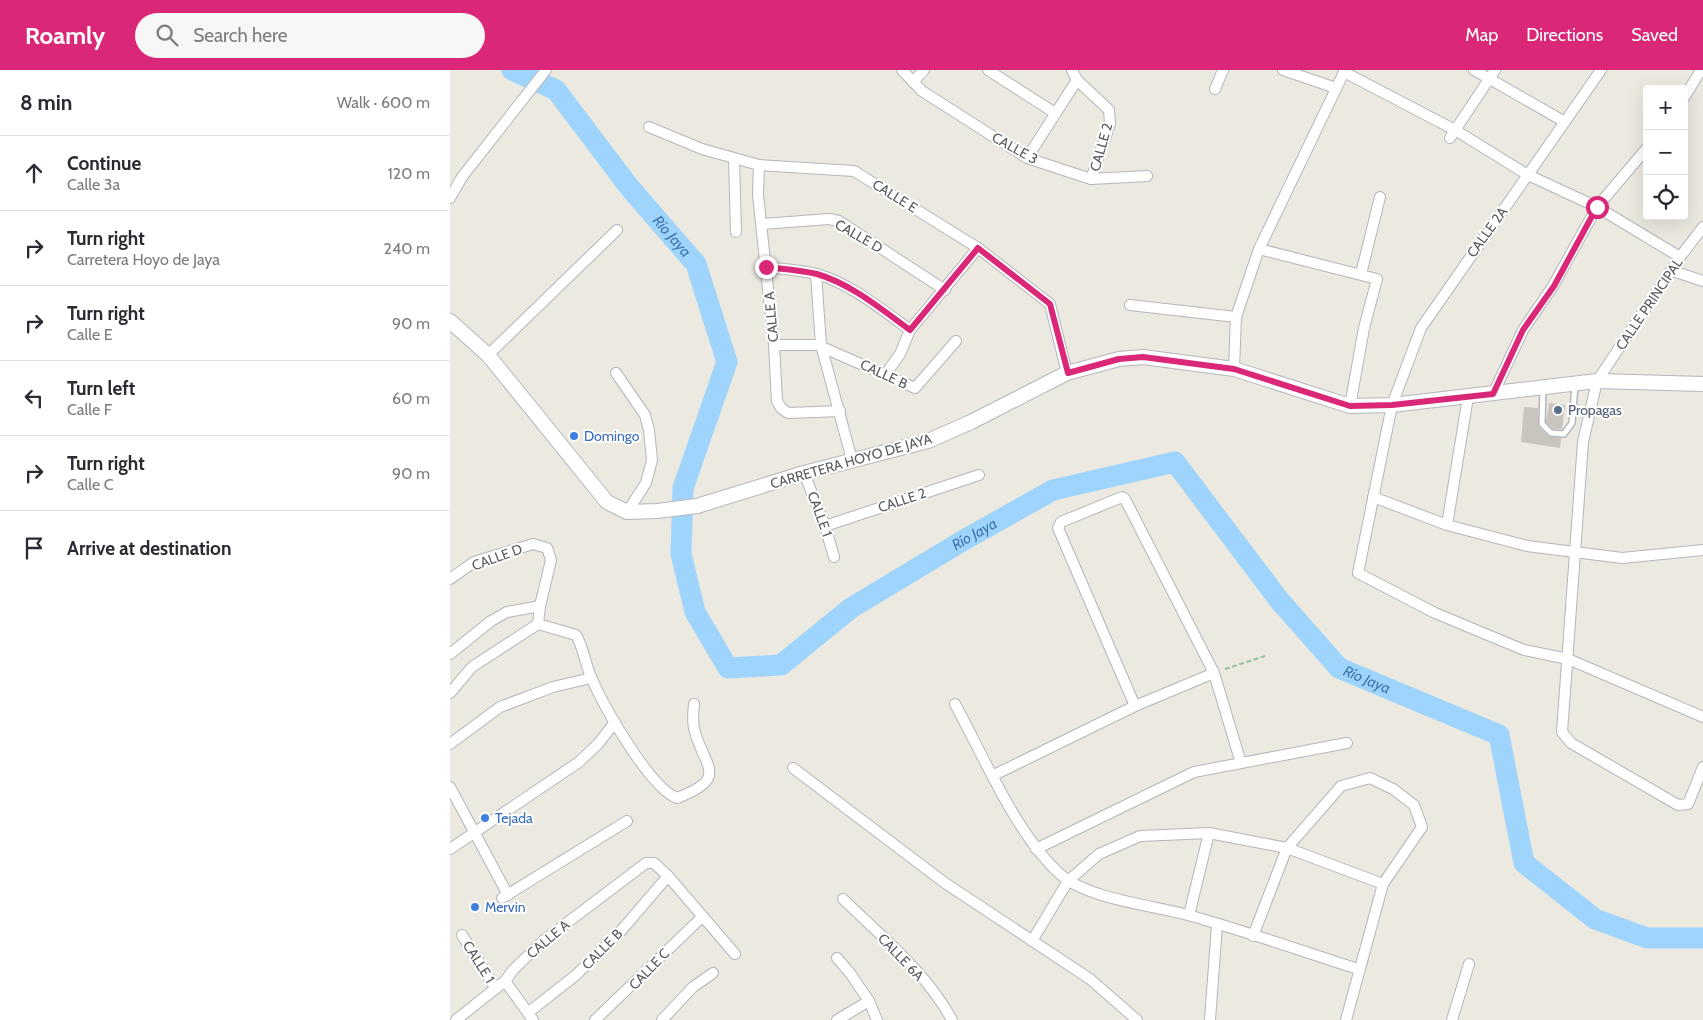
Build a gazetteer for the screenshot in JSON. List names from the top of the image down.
{
  "streets": {
    "street": [
      "CALLE 2",
      "CALLE 3",
      "CALLE E",
      "CALLE 2A",
      "CALLE D",
      "CALLE PRINCIPAL",
      "CALLE A",
      "CALLE B",
      "CARRETERA HOYO DE JAYA",
      "CALLE 1",
      "CALLE 6A",
      "CALLE C"
    ]
  },
  "crossings": [
    ["CALLE 2", "CALLE 3"],
    ["CALLE 2", "CALLE 1"],
    ["CALLE E", "CALLE A"],
    ["CALLE E", "CARRETERA HOYO DE JAYA"],
    ["CALLE 2A", "CARRETERA HOYO DE JAYA"],
    ["CALLE D", "CALLE A"],
    ["CALLE PRINCIPAL", "CARRETERA HOYO DE JAYA"],
    ["CALLE A", "CALLE B"],
    ["CALLE A", "CALLE 1"],
    ["CALLE B", "CALLE 1"],
    ["CARRETERA HOYO DE JAYA", "CALLE 1"]
  ],
  "water": ["Río Jaya"],
  "places": [
    "Propagas",
    "Domingo",
    "Tejada",
    "Mervin"
  ],
  "page": {
    "header": "Roamly",
    "search": "Search here",
    "nav": ["Map", "Directions", "Saved"],
    "heading": ["8 min", "Walk · 600 m"],
    "map_buttons": ["+", "−"],
    "list": [
      ["Continue", "Calle 3a", "120 m"],
      ["Turn right", "Carretera Hoyo de Jaya", "240 m"],
      ["Turn right", "Calle E", "90 m"],
      ["Turn left", "Calle F", "60 m"],
      ["Turn right", "Calle C", "90 m"],
      "Arrive at destination"
    ]
  }
}
